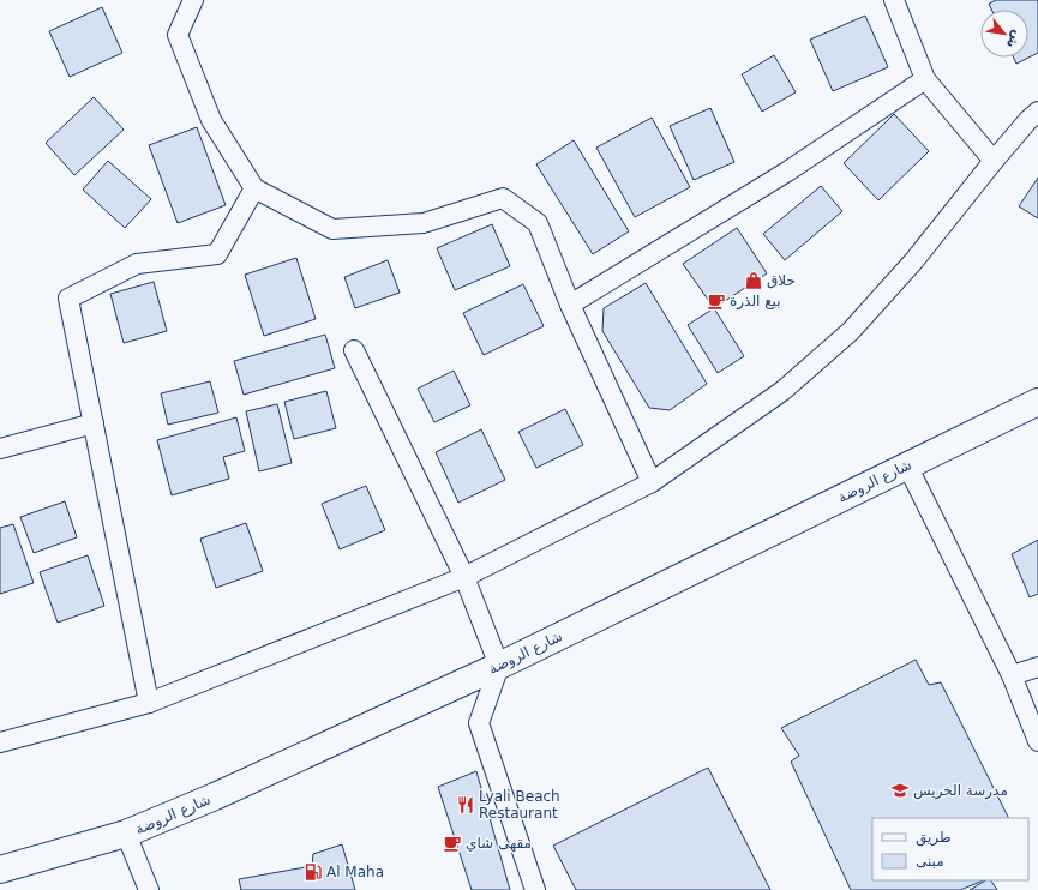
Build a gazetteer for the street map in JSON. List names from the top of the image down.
{
  "streets": {
    "main road": ["شارع الروضة"]
  },
  "places": {
    "shop": ["حلاق"],
    "cafe": ["بيع الذرة", "مقهى شاي"],
    "school or university": ["مدرسة الخريس"],
    "restaurant": ["Lyali Beach Restaurant"],
    "fuel station": ["Al Maha"]
  },
  "legend": ["طريق", "مبنى"],
  "north": "bottom right"
}
